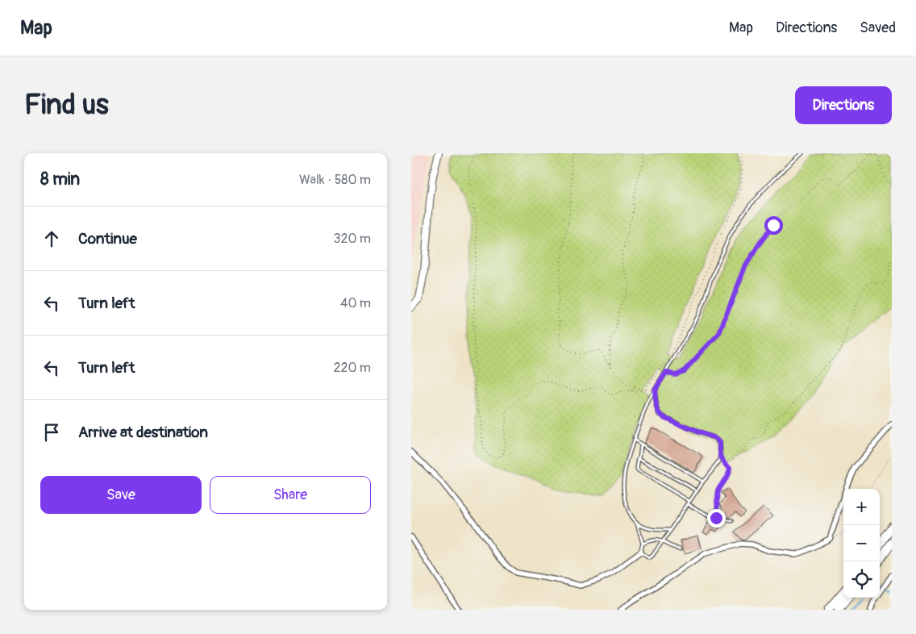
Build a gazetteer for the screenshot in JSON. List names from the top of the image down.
{
  "page": {
    "header": "Map",
    "nav": ["Map", "Directions", "Saved"],
    "buttons": [
      "Directions",
      ["Save", "Share"]
    ],
    "title": "Find us",
    "heading": ["8 min", "Walk · 580 m"],
    "list": [
      ["Continue", "320 m"],
      ["Turn left", "40 m"],
      ["Turn left", "220 m"],
      "Arrive at destination"
    ],
    "map_buttons": ["+", "−"]
  }
}
